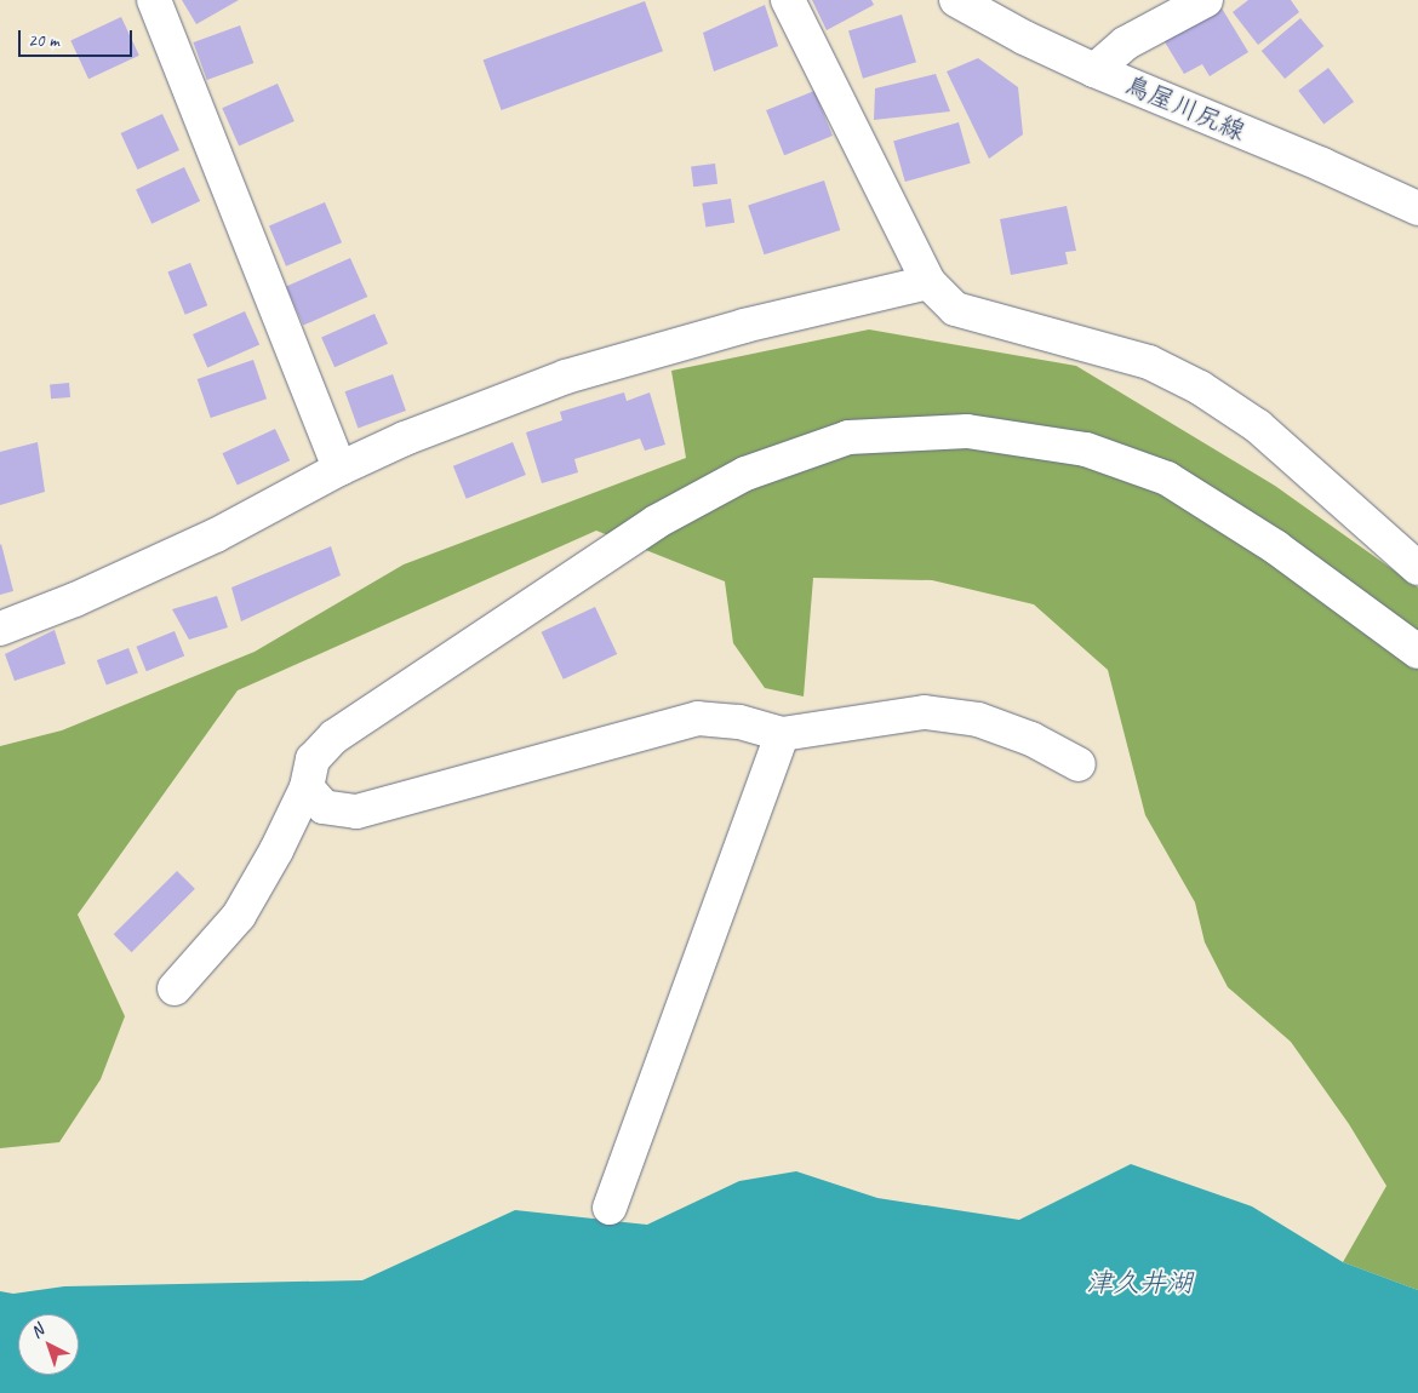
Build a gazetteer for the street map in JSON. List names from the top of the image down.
{
  "streets": {
    "street": ["鳥屋川尻線"]
  },
  "water": ["津久井湖"],
  "scale_bar": "20 m",
  "north": "top left"
}
